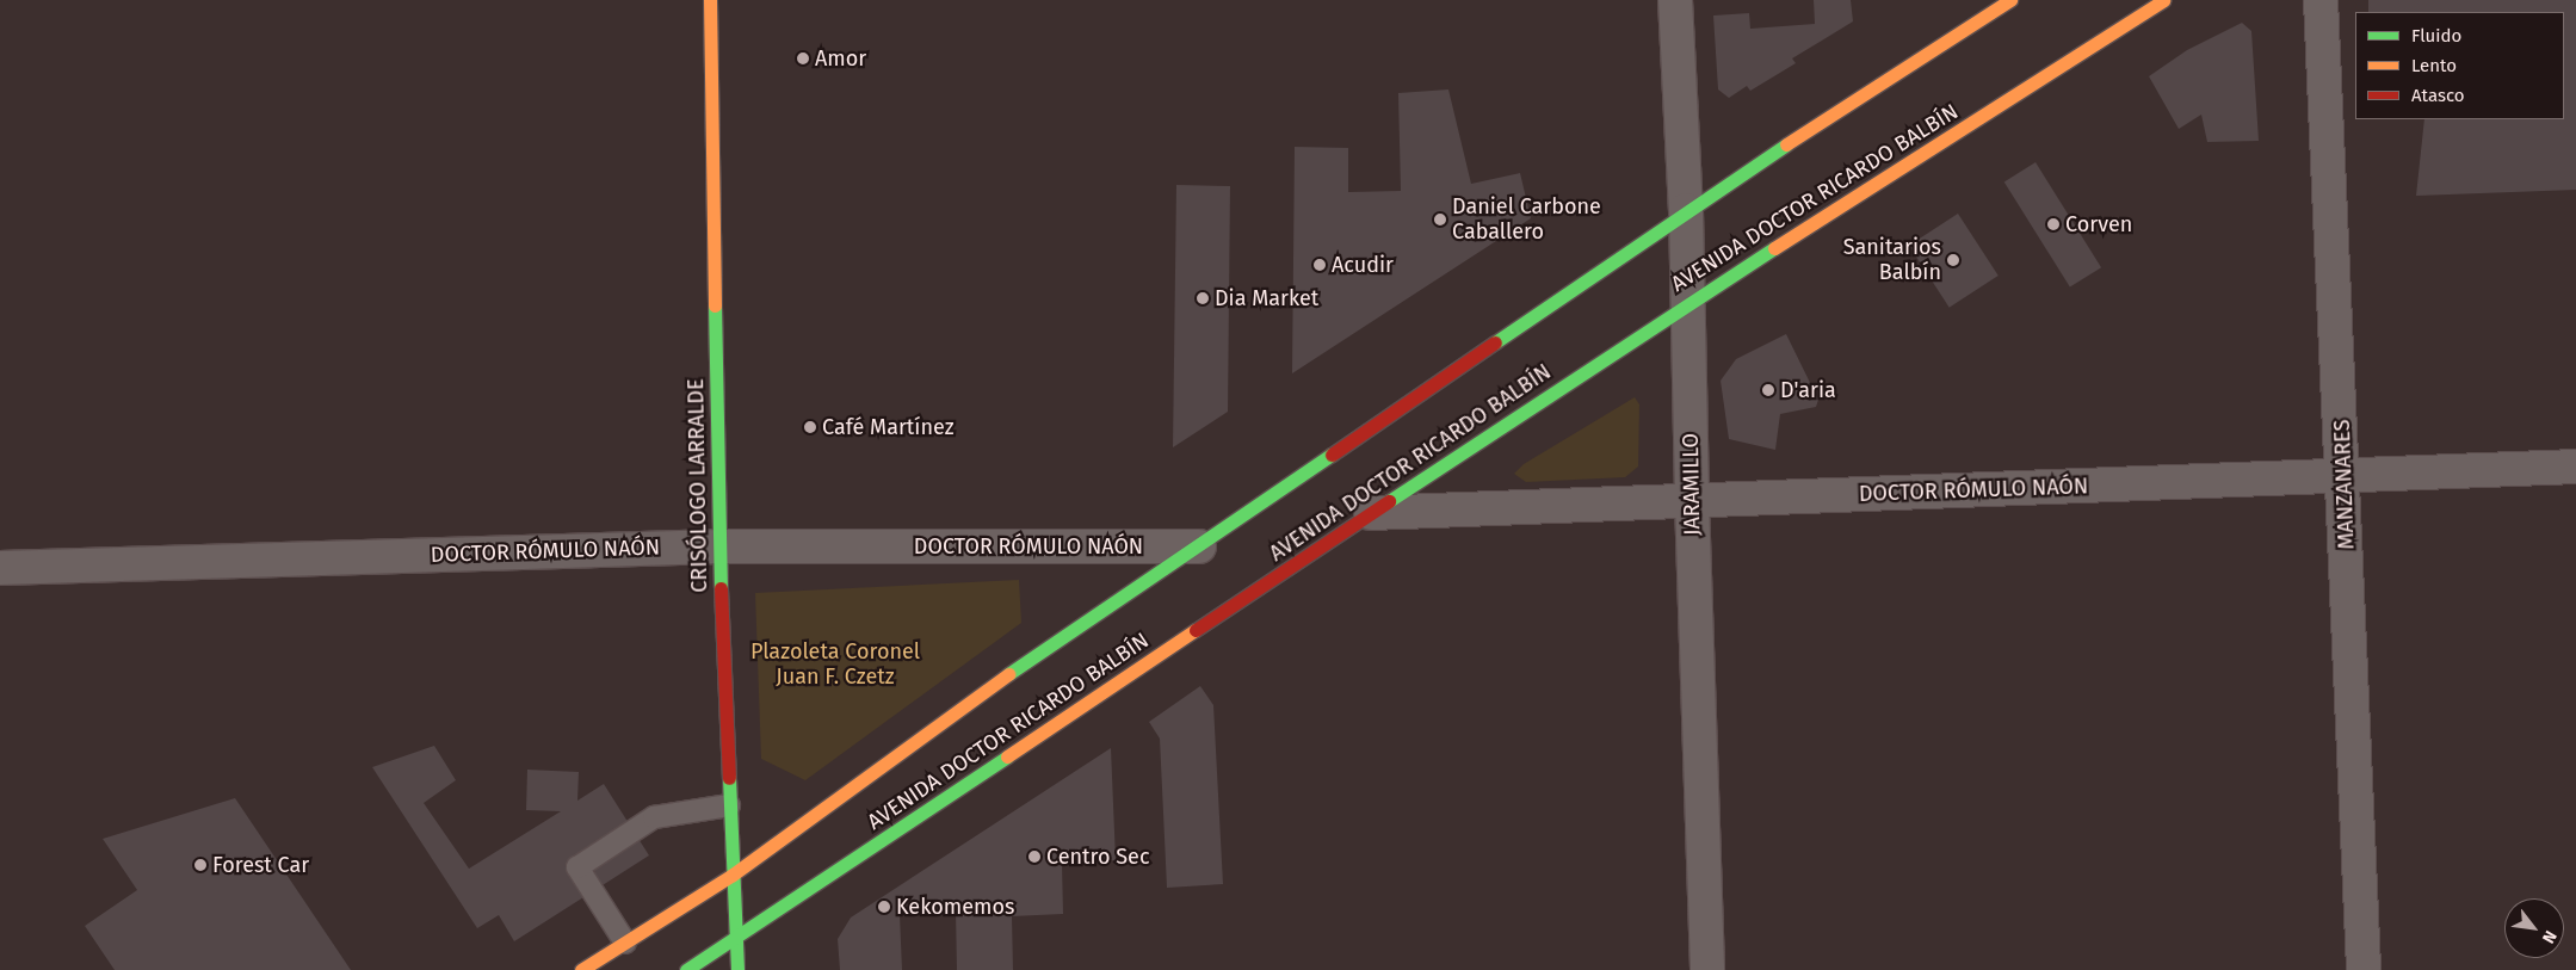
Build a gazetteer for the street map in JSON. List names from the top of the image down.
{
  "streets": {
    "main road": ["AVENIDA DOCTOR RICARDO BALBÍN", "CRISÓLOGO LARRALDE"],
    "street": ["JARAMILLO", "MANZANARES", "DOCTOR RÓMULO NAÓN"]
  },
  "crossings": [
    ["AVENIDA DOCTOR RICARDO BALBÍN", "JARAMILLO"],
    ["AVENIDA DOCTOR RICARDO BALBÍN", "CRISÓLOGO LARRALDE"],
    ["AVENIDA DOCTOR RICARDO BALBÍN", "DOCTOR RÓMULO NAÓN"],
    ["JARAMILLO", "DOCTOR RÓMULO NAÓN"],
    ["MANZANARES", "DOCTOR RÓMULO NAÓN"],
    ["CRISÓLOGO LARRALDE", "DOCTOR RÓMULO NAÓN"]
  ],
  "parks": ["Plazoleta Coronel Juan F. Czetz"],
  "places": [
    "Amor",
    "Daniel Carbone Caballero",
    "Corven",
    "Sanitarios Balbín",
    "Acudir",
    "Dia Market",
    "D'aria",
    "Café Martínez",
    "Centro Sec",
    "Forest Car",
    "Kekomemos"
  ],
  "legend": ["Fluido", "Lento", "Atasco"],
  "north": "bottom right"
}
